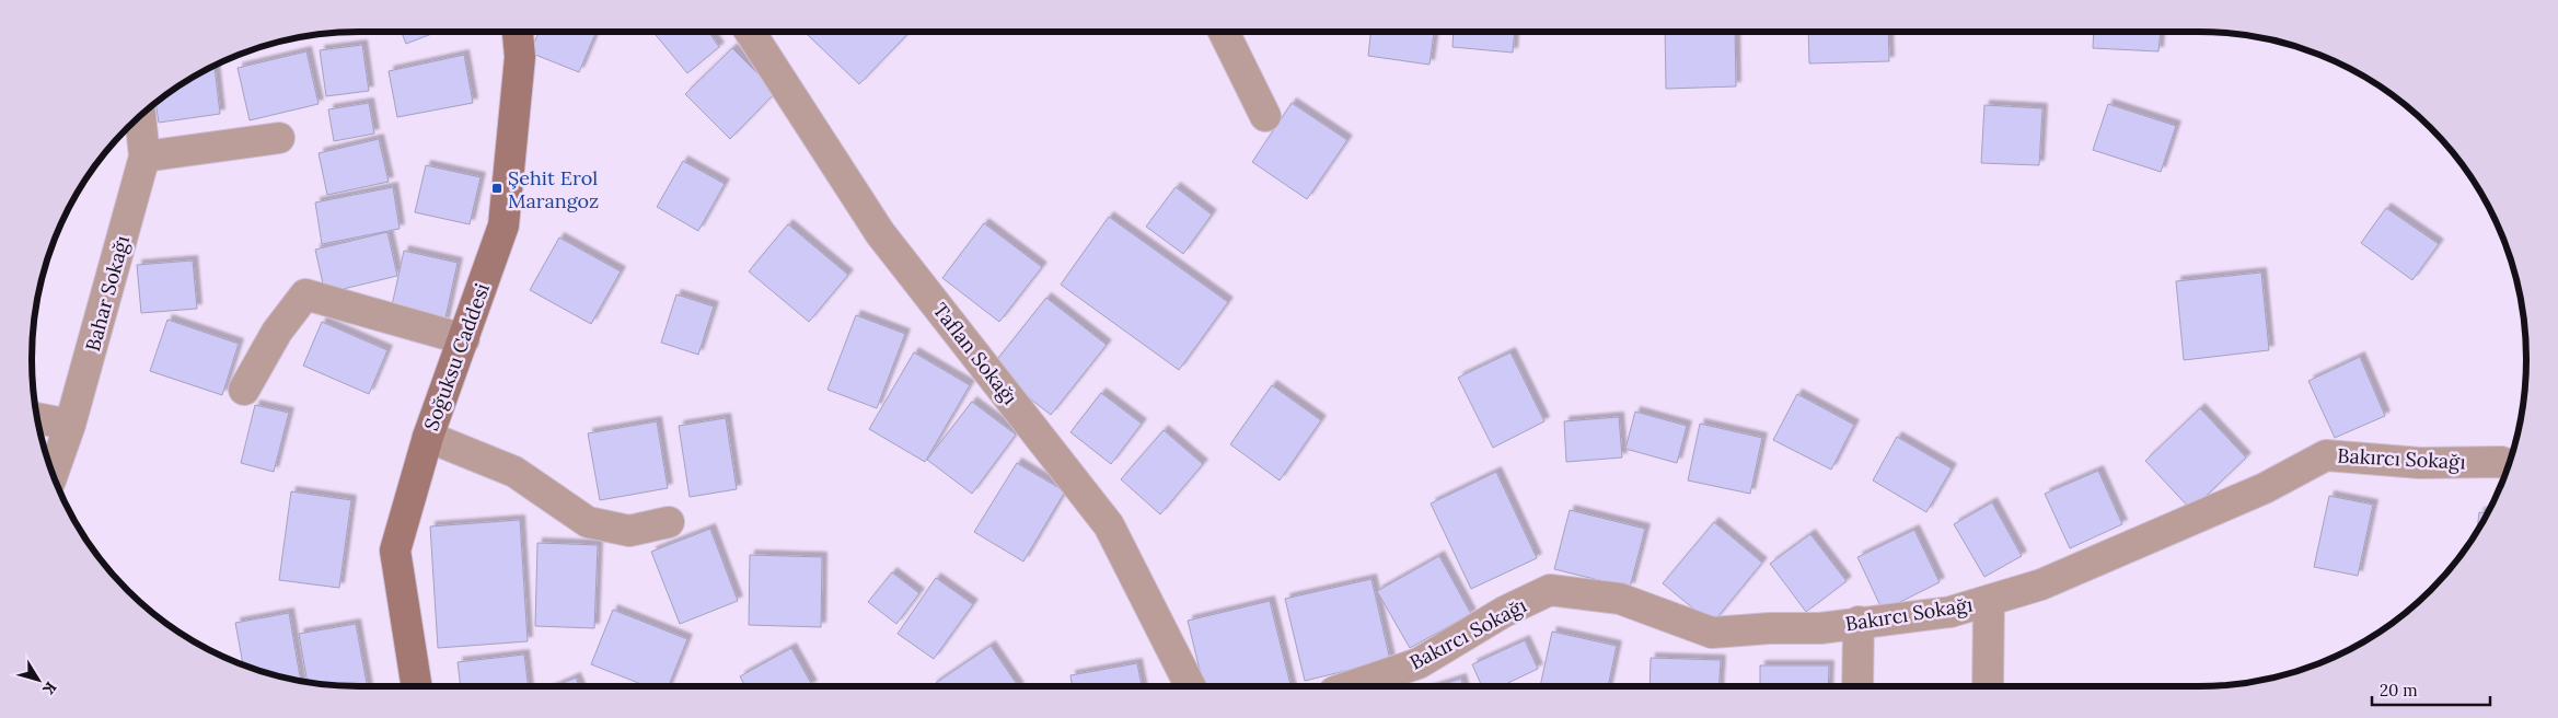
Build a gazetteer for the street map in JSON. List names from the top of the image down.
{
  "streets": {
    "main road": ["Soğuksu Caddesi"],
    "street": ["Bahar Sokağı", "Taflan Sokağı", "Bakırcı Sokağı"]
  },
  "places": {
    "transit": ["Şehit Erol Marangoz"]
  },
  "scale_bar": "20 m",
  "north": "bottom right"
}
